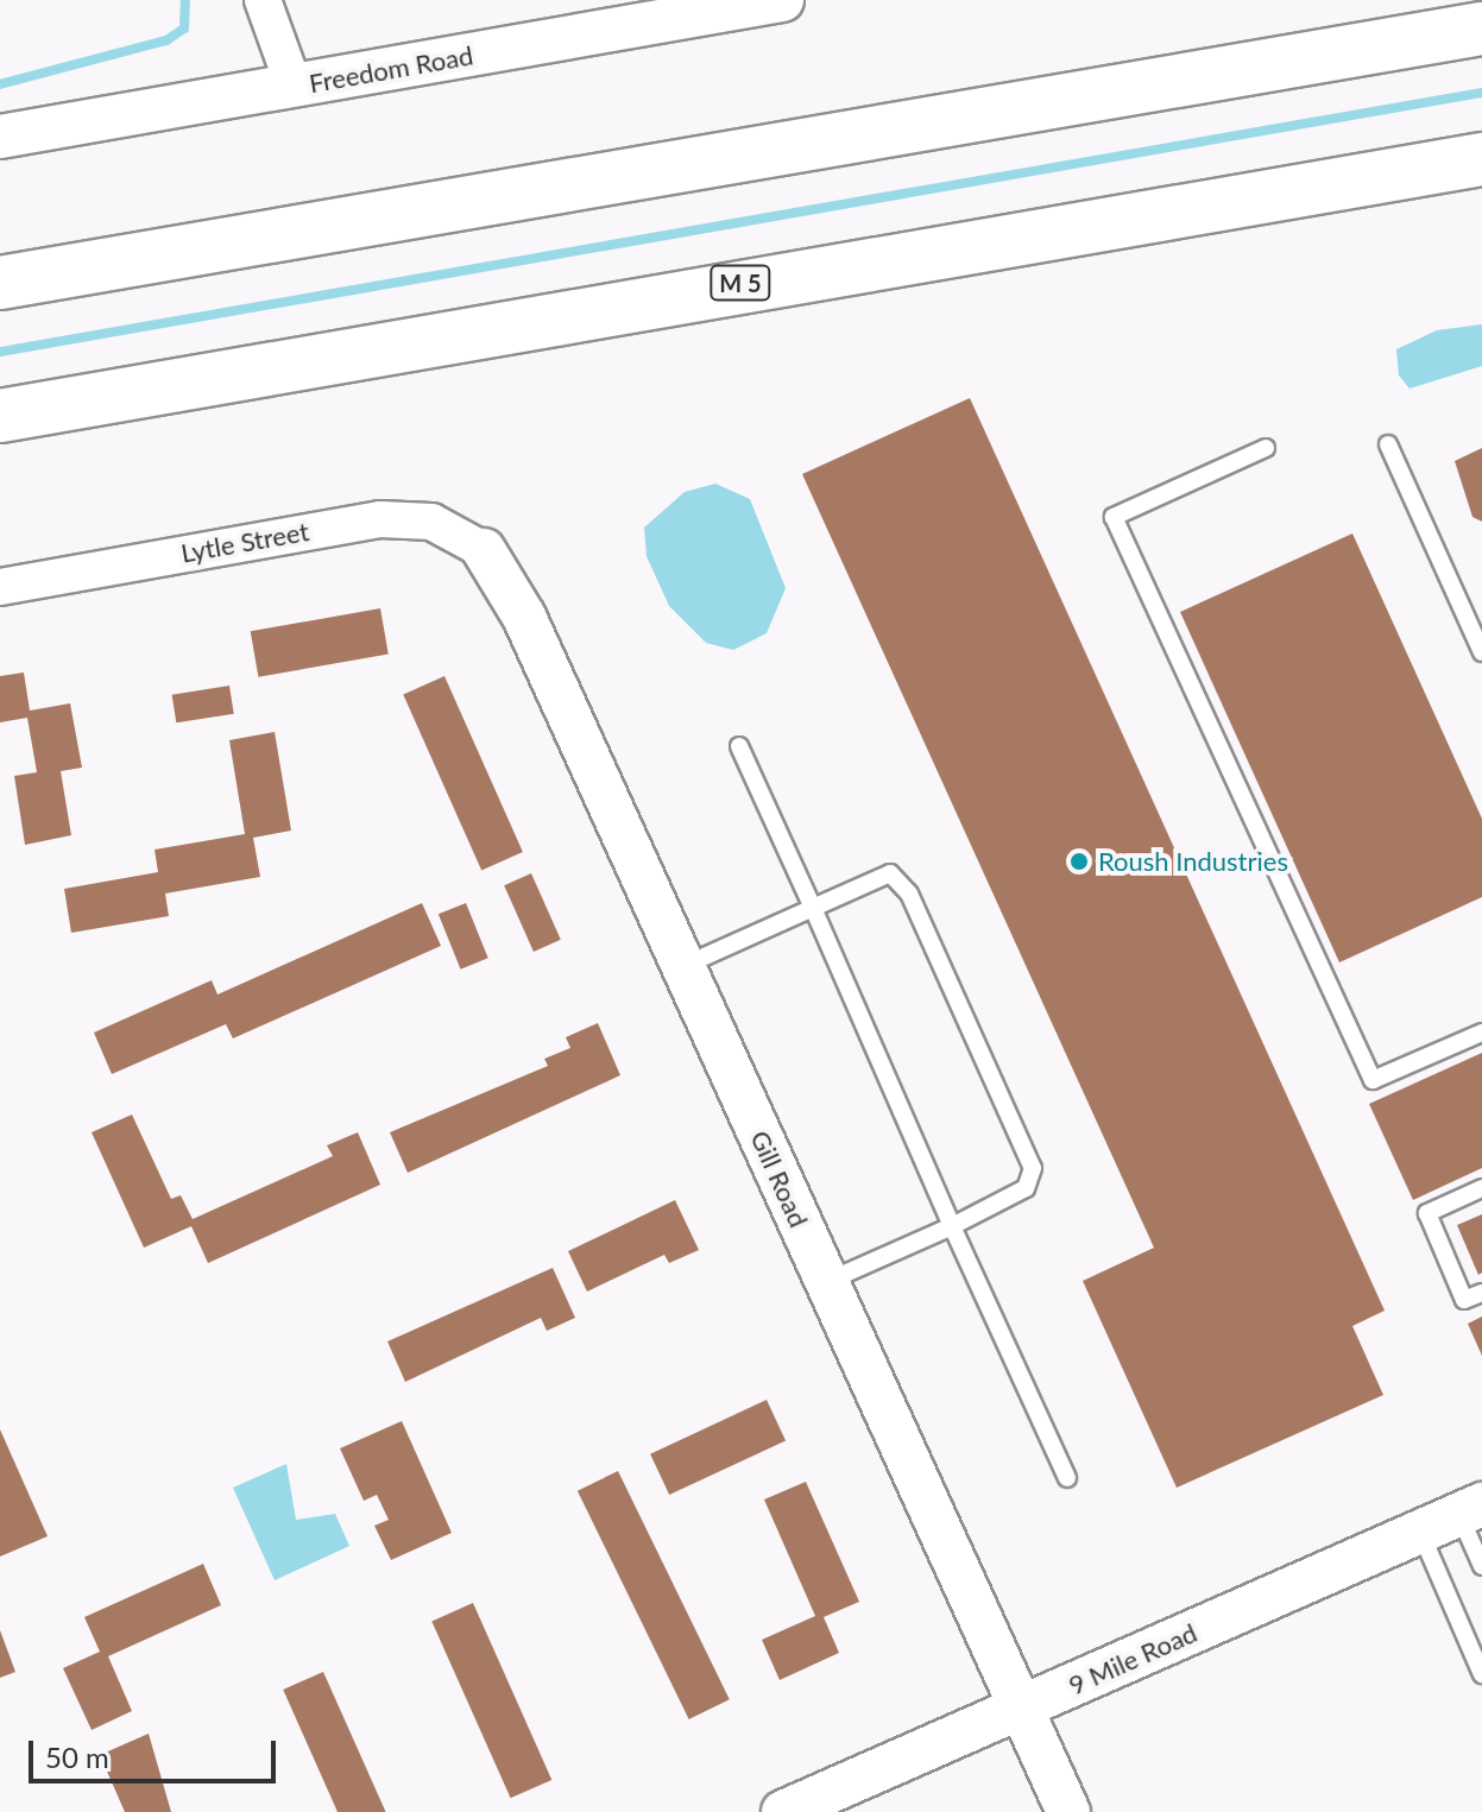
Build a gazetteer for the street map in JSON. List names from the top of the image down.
{
  "streets": {
    "highway": ["M 5"],
    "street": [
      "Freedom Road",
      "Lytle Street",
      "Gill Road",
      "9 Mile Road"
    ]
  },
  "crossings": [
    ["Lytle Street", "Gill Road"],
    ["Gill Road", "9 Mile Road"]
  ],
  "places": ["Roush Industries"],
  "scale_bar": "50 m"
}
